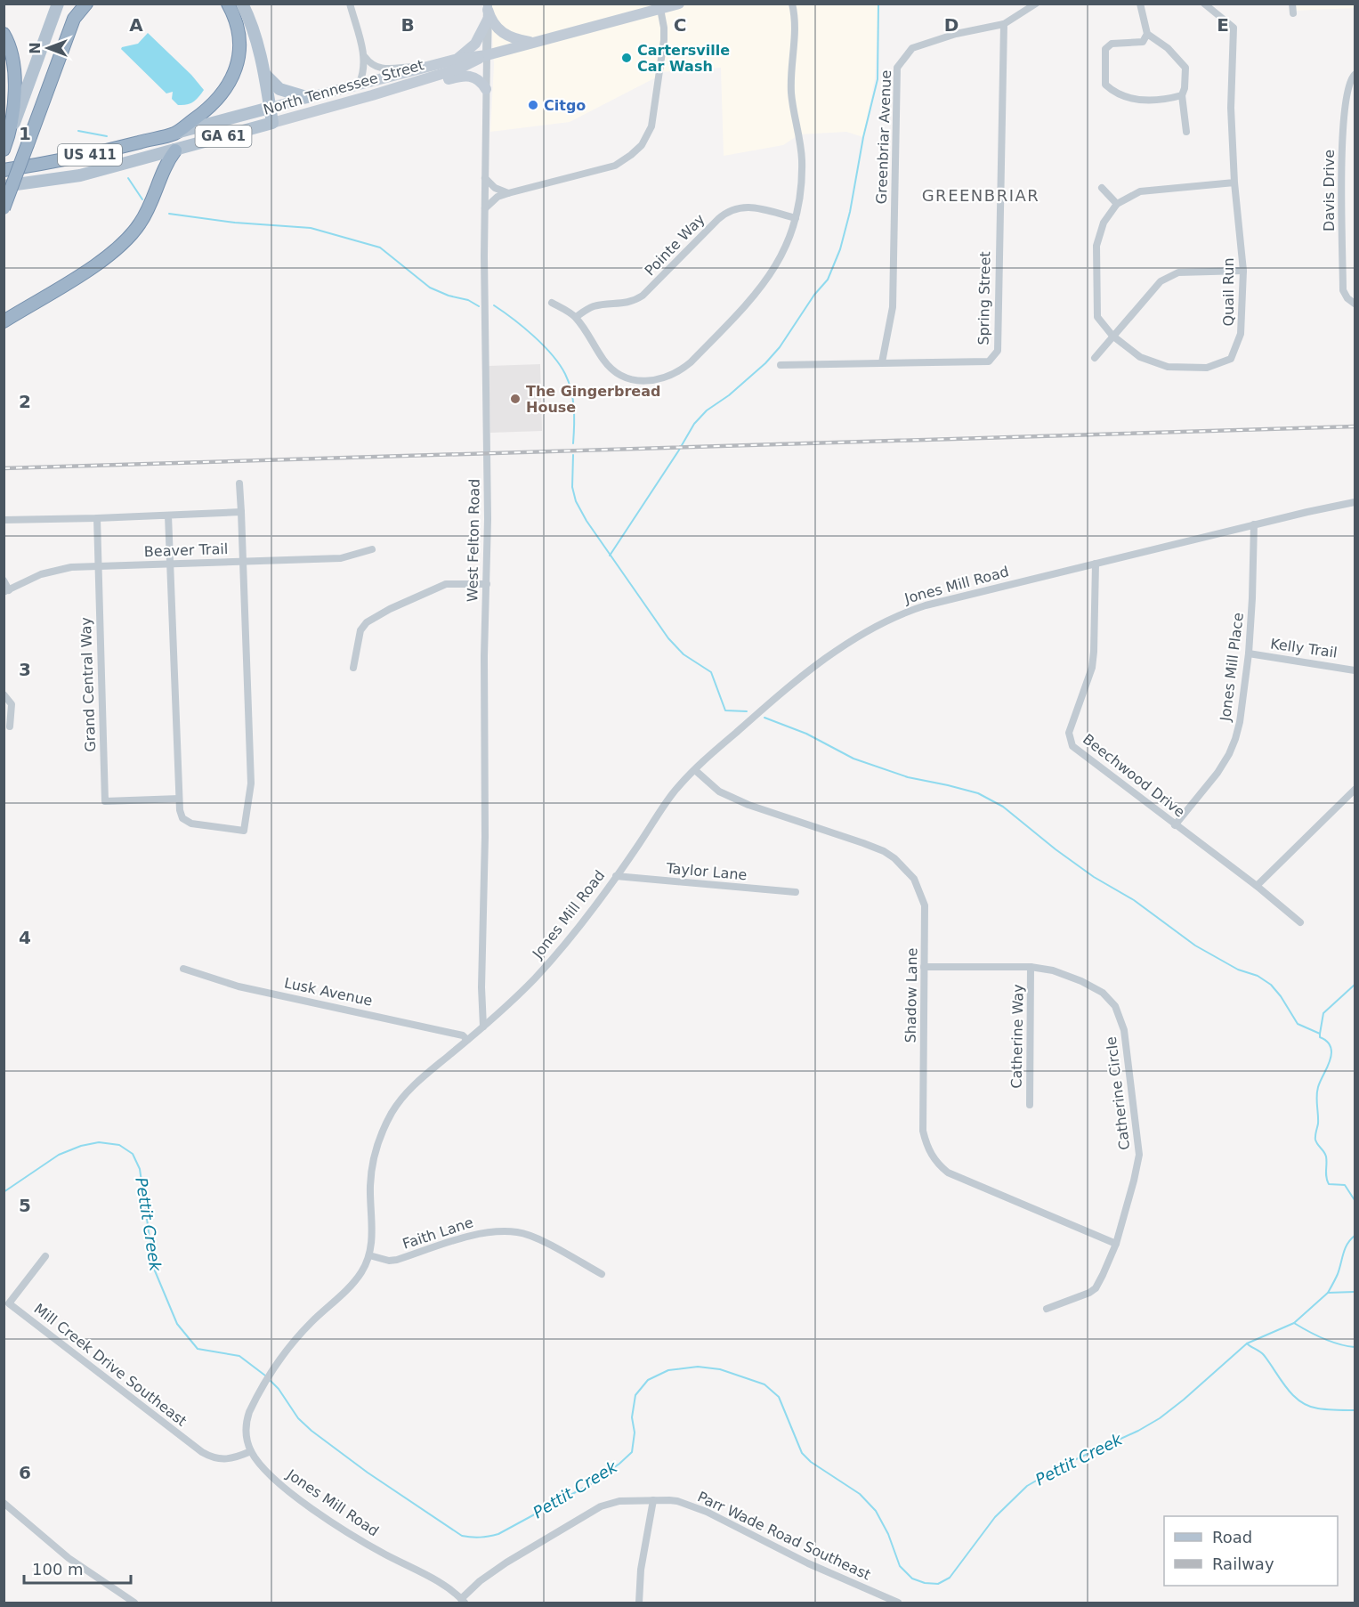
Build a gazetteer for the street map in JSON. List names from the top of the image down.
{
  "streets": {
    "highway": ["US 411"],
    "main road": ["North Tennessee Street", "GA 61"],
    "street": [
      "Greenbriar Avenue",
      "Davis Drive",
      "Pointe Way",
      "Quail Run",
      "Spring Street",
      "West Felton Road",
      "Beaver Trail",
      "Jones Mill Road",
      "Kelly Trail",
      "Jones Mill Place",
      "Grand Central Way",
      "Beechwood Drive",
      "Taylor Lane",
      "Lusk Avenue",
      "Shadow Lane",
      "Catherine Way",
      "Catherine Circle",
      "Faith Lane",
      "Mill Creek Drive Southeast",
      "Parr Wade Road Southeast"
    ]
  },
  "crossings": [
    ["North Tennessee Street", "GA 61"],
    ["North Tennessee Street", "West Felton Road"],
    ["GA 61", "US 411"],
    ["Greenbriar Avenue", "Spring Street"],
    ["West Felton Road", "Jones Mill Road"],
    ["Beaver Trail", "Grand Central Way"],
    ["Jones Mill Road", "Jones Mill Place"],
    ["Jones Mill Road", "Beechwood Drive"],
    ["Jones Mill Road", "Taylor Lane"],
    ["Jones Mill Road", "Lusk Avenue"],
    ["Jones Mill Road", "Shadow Lane"],
    ["Jones Mill Road", "Faith Lane"],
    ["Jones Mill Road", "Mill Creek Drive Southeast"],
    ["Jones Mill Road", "Parr Wade Road Southeast"],
    ["Kelly Trail", "Jones Mill Place"],
    ["Jones Mill Place", "Beechwood Drive"],
    ["Shadow Lane", "Catherine Circle"],
    ["Catherine Way", "Catherine Circle"]
  ],
  "districts": ["GREENBRIAR"],
  "water": ["Pettit Creek"],
  "places": ["Cartersville Car Wash", "Citgo", "The Gingerbread House"],
  "legend": ["Road", "Railway"],
  "scale_bar": "100 m",
  "north": "left",
  "grid": {
    "columns": [
      "A",
      "B",
      "C",
      "D",
      "E"
    ],
    "rows": [
      "1",
      "2",
      "3",
      "4",
      "5",
      "6"
    ]
  }
}
